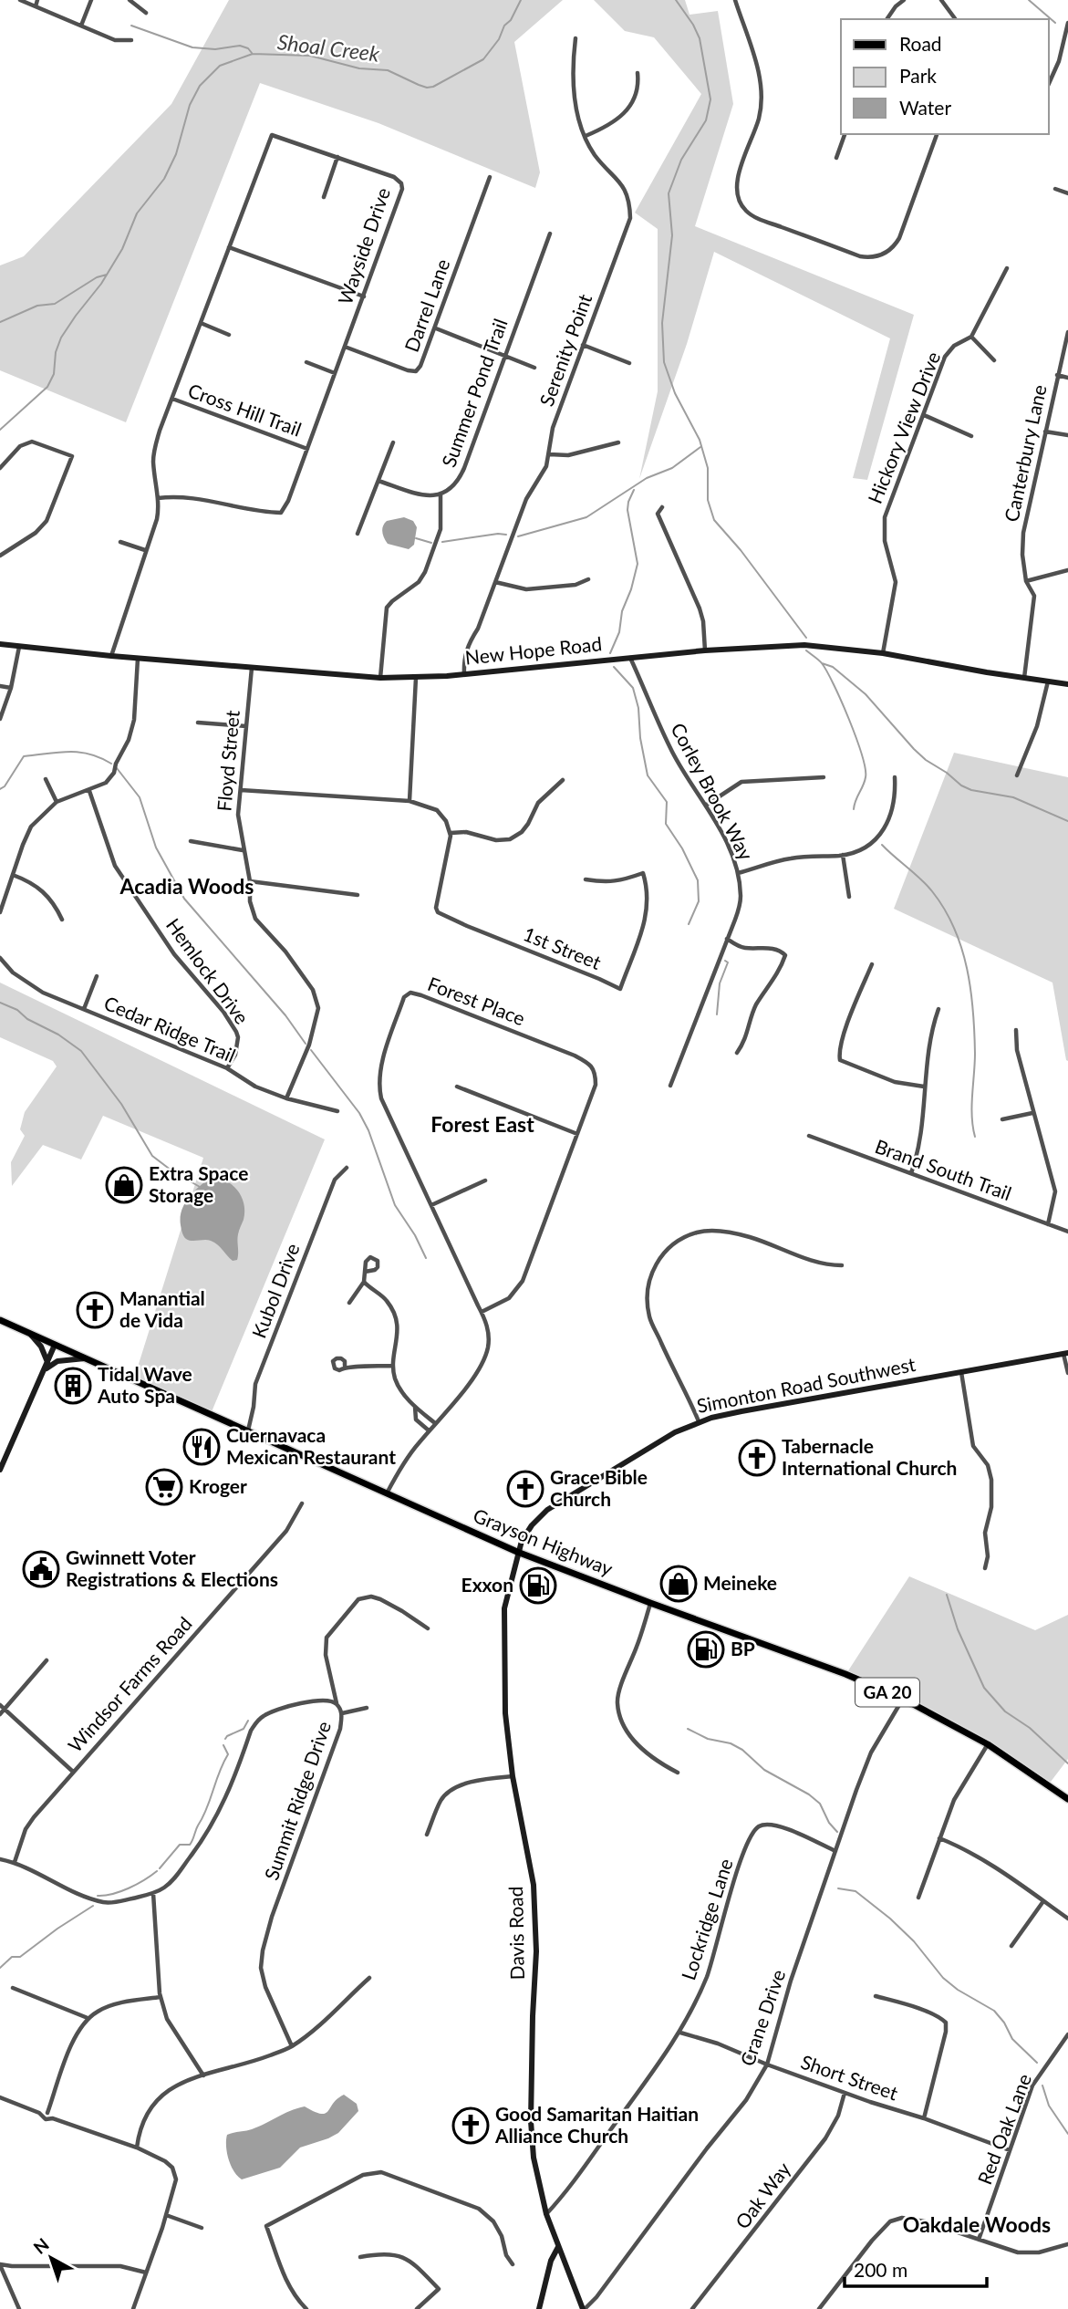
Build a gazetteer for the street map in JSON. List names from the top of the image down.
{
  "streets": {
    "main road": ["Grayson Highway", "GA 20"],
    "street": [
      "Wayside Drive",
      "Darrel Lane",
      "Serenity Point",
      "Summer Pond Trail",
      "Cross Hill Trail",
      "Hickory View Drive",
      "Canterbury Lane",
      "New Hope Road",
      "Floyd Street",
      "Corley Brook Way",
      "1st Street",
      "Hemlock Drive",
      "Forest Place",
      "Cedar Ridge Trail",
      "Brand South Trail",
      "Kubol Drive",
      "Simonton Road Southwest",
      "Windsor Farms Road",
      "Summit Ridge Drive",
      "Lockridge Lane",
      "Davis Road",
      "Crane Drive",
      "Short Street",
      "Red Oak Lane",
      "Oak Way"
    ]
  },
  "crossings": [
    ["Wayside Drive", "Darrel Lane"],
    ["Wayside Drive", "Cross Hill Trail"],
    ["Wayside Drive", "New Hope Road"],
    ["Serenity Point", "New Hope Road"],
    ["Hickory View Drive", "New Hope Road"],
    ["Canterbury Lane", "New Hope Road"],
    ["New Hope Road", "Floyd Street"],
    ["New Hope Road", "Corley Brook Way"],
    ["Floyd Street", "Cedar Ridge Trail"],
    ["Hemlock Drive", "Cedar Ridge Trail"],
    ["Forest Place", "Grayson Highway"],
    ["Kubol Drive", "Grayson Highway"],
    ["Simonton Road Southwest", "Grayson Highway"],
    ["Simonton Road Southwest", "Davis Road"],
    ["Grayson Highway", "Davis Road"],
    ["Grayson Highway", "Crane Drive"],
    ["Windsor Farms Road", "Summit Ridge Drive"],
    ["Lockridge Lane", "Davis Road"],
    ["Lockridge Lane", "Crane Drive"],
    ["Lockridge Lane", "Short Street"],
    ["Davis Road", "Crane Drive"],
    ["Crane Drive", "Short Street"],
    ["Short Street", "Red Oak Lane"],
    ["Short Street", "Oak Way"]
  ],
  "districts": ["Acadia Woods", "Forest East", "Oakdale Woods"],
  "water": ["Shoal Creek"],
  "places": {
    "shop": ["Extra Space Storage", "Meineke"],
    "church": [
      "Manantial de Vida",
      "Tabernacle International Church",
      "Grace Bible Church",
      "Good Samaritan Haitian Alliance Church"
    ],
    "building": ["Tidal Wave Auto Spa"],
    "restaurant": ["Cuernavaca Mexican Restaurant"],
    "supermarket": ["Kroger"],
    "public building": ["Gwinnett Voter Registrations & Elections"],
    "fuel station": ["Exxon", "BP"]
  },
  "legend": ["Road", "Park", "Water"],
  "scale_bar": "200 m",
  "north": "top left"
}
